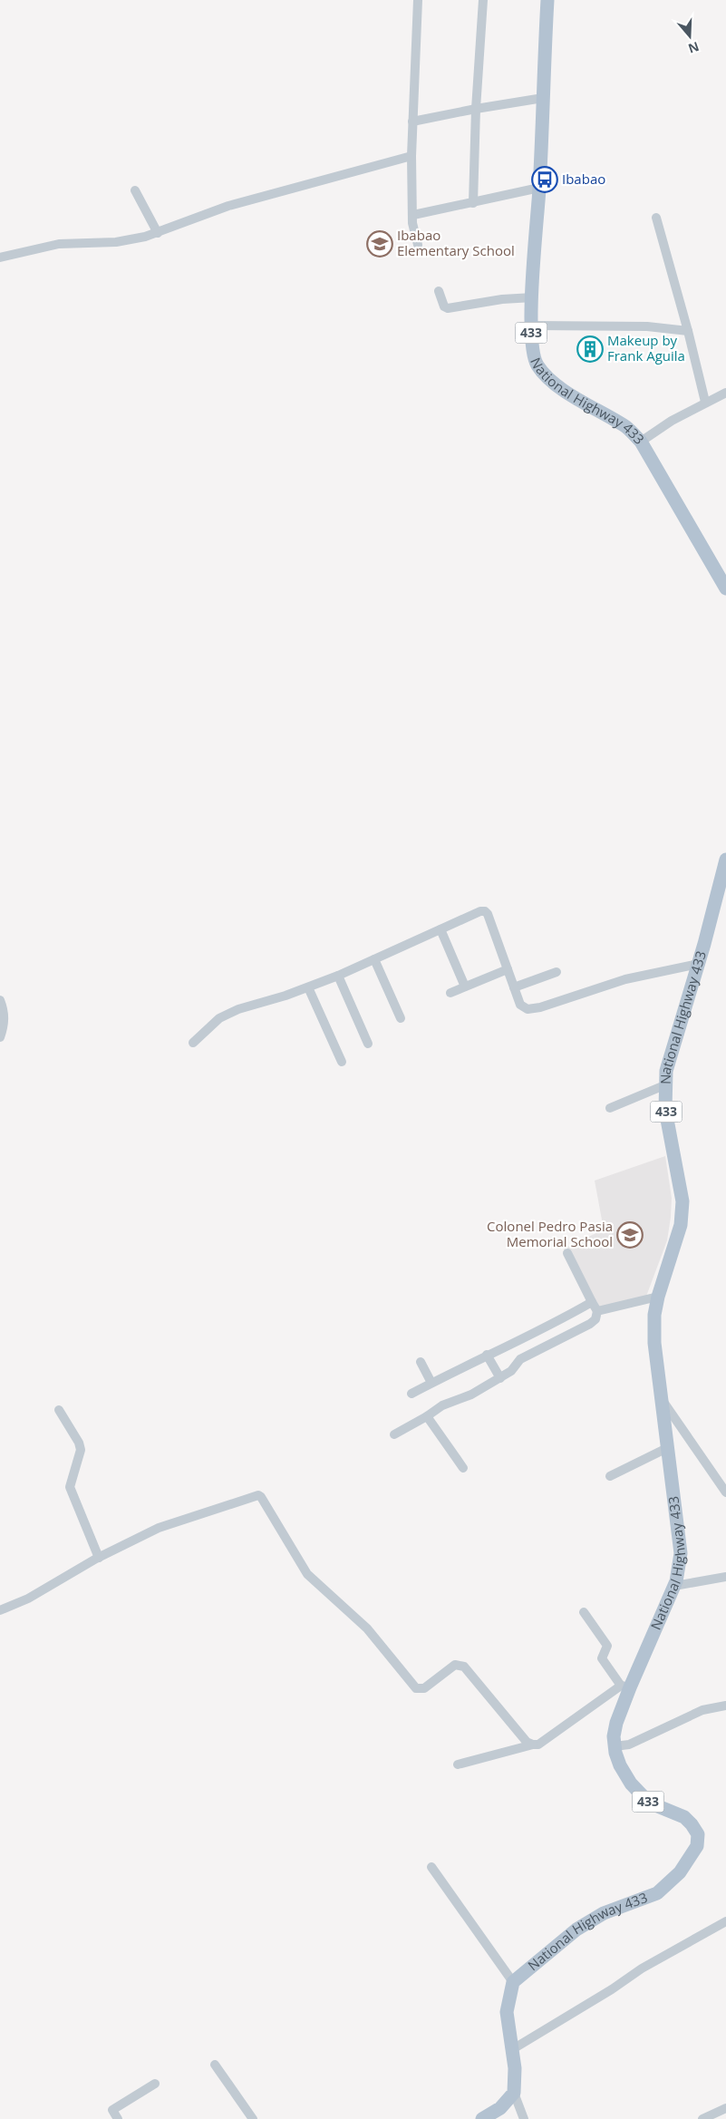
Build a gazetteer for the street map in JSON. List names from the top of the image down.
{
  "streets": {
    "main road": ["433", "National Highway 433"]
  },
  "places": {
    "bus stop": ["Ibabao"],
    "school or university": ["Ibabao Elementary School", "Colonel Pedro Pasia Memorial School"],
    "building": ["Makeup by Frank Aguila"]
  },
  "north": "bottom"
}
